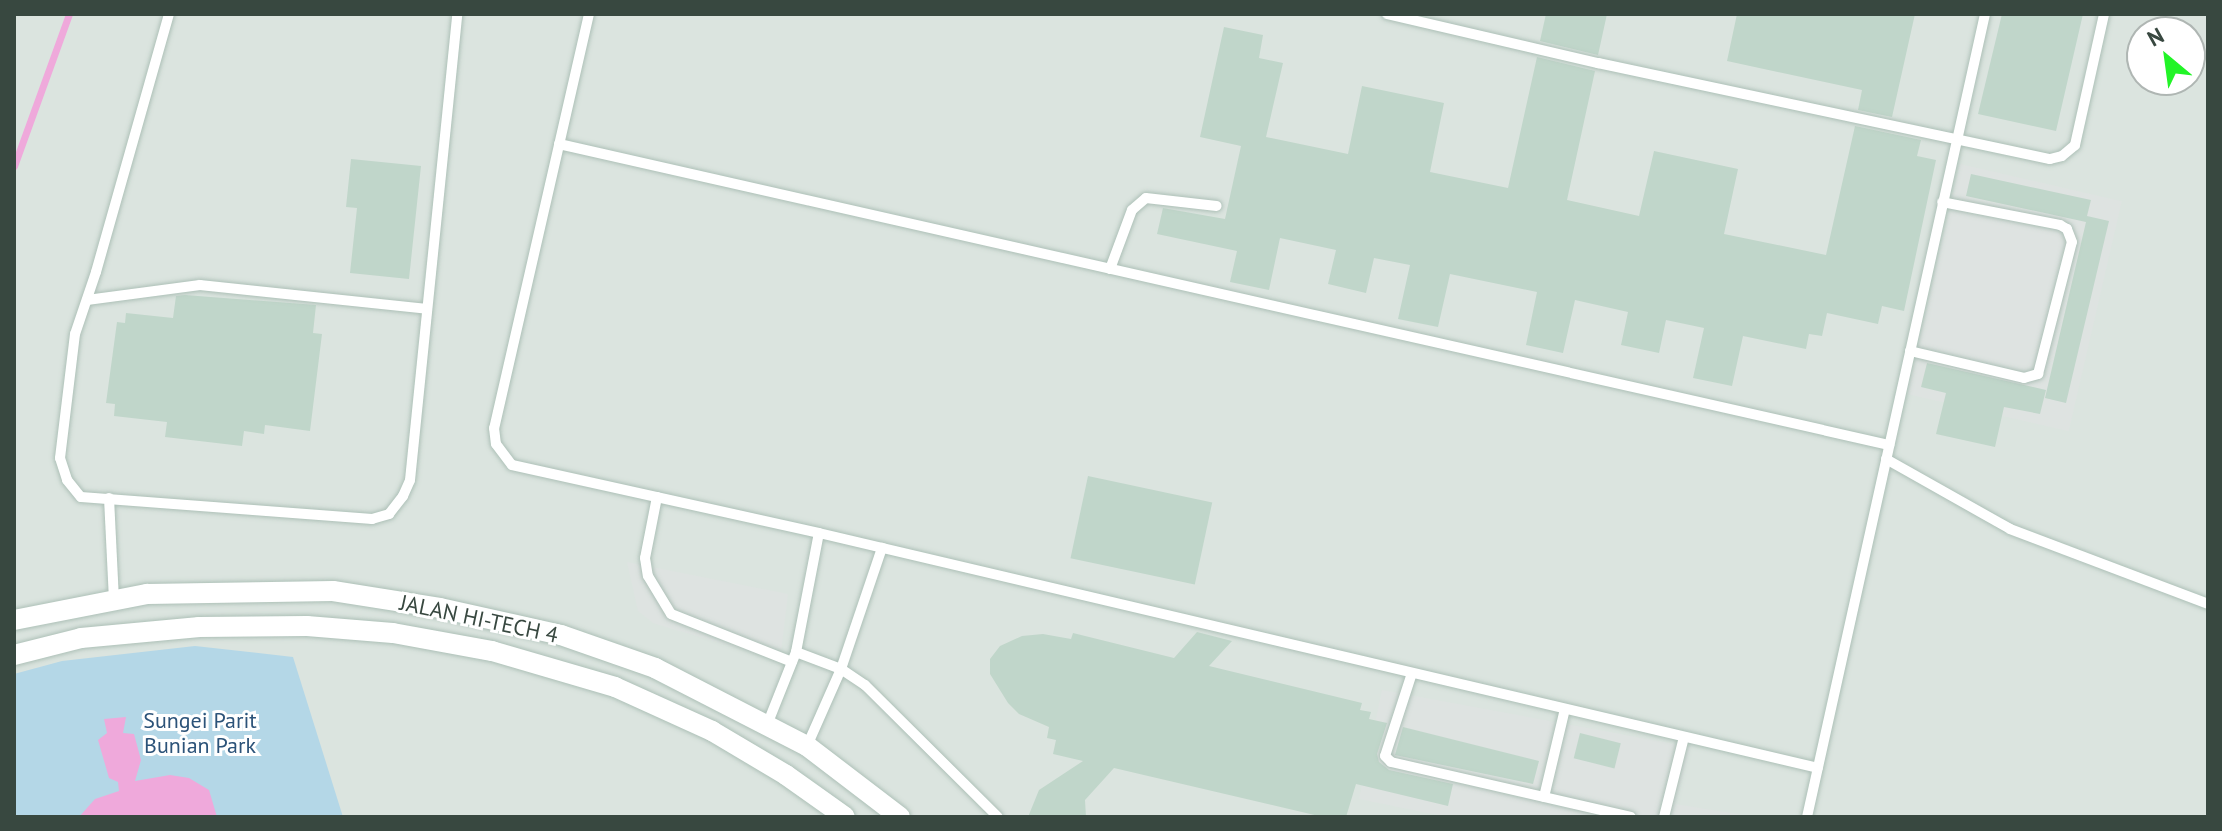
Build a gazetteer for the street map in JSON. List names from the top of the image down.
{
  "streets": {
    "street": ["JALAN HI-TECH 4"]
  },
  "parks": ["Sungei Parit Bunian Park"],
  "north": "top left"
}
